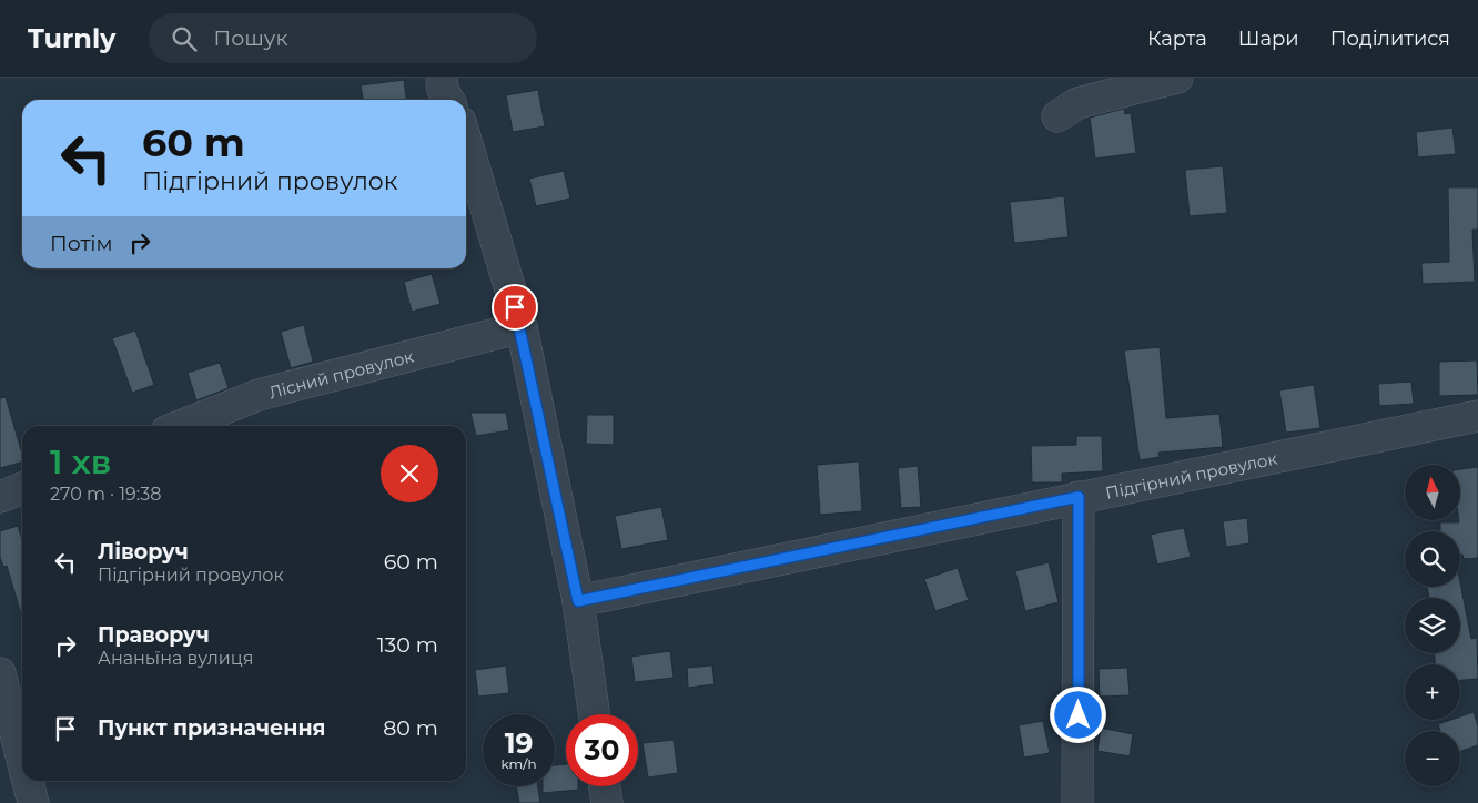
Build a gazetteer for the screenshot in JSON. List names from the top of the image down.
{
  "streets": {
    "street": ["Лісний провулок", "Підгірний провулок"]
  },
  "north": "top",
  "page": {
    "header": "Turnly",
    "search": "Пошук",
    "nav": ["Карта", "Шари", "Поділитися"],
    "turn": ["60 m", "Підгірний провулок"],
    "then": "Потім",
    "heading": ["1 хв", "270 m · 19:38"],
    "map_buttons": ["+", "−"],
    "list": [
      {
        "name": "Ліворуч",
        "note": "Підгірний провулок",
        "value": "60 m"
      },
      {
        "name": "Праворуч",
        "note": "Ананьїна вулиця",
        "value": "130 m"
      },
      {
        "name": "Пункт призначення",
        "value": "80 m"
      }
    ],
    "speed": "19 km/h",
    "limit": "30"
  }
}
